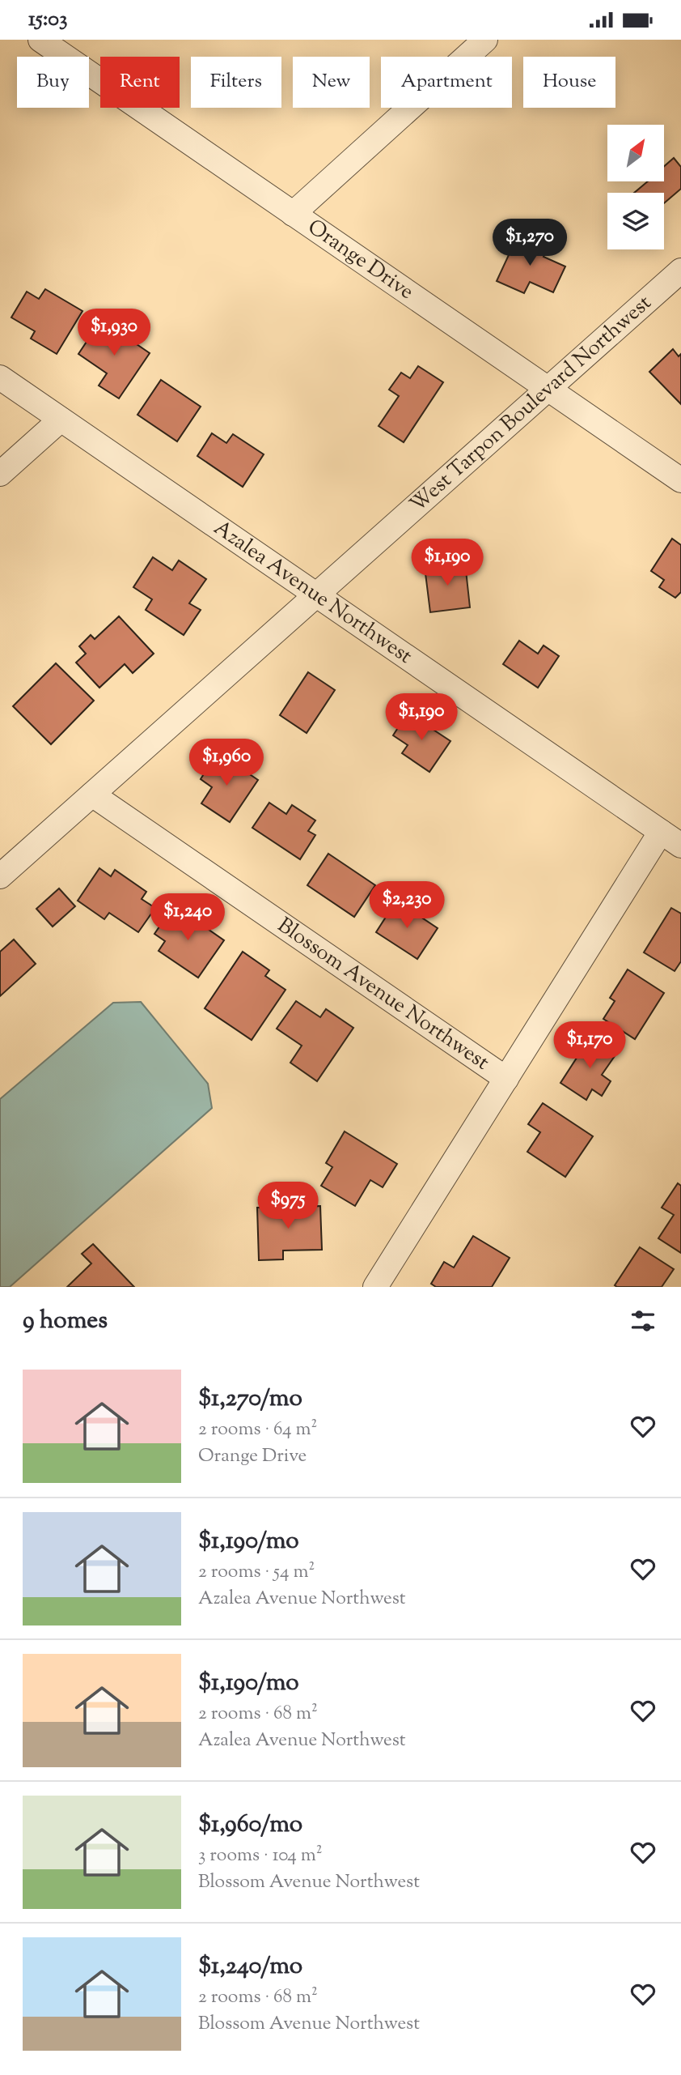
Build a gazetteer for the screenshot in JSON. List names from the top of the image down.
{
  "streets": {
    "street": [
      "Orange Drive",
      "West Tarpon Boulevard Northwest",
      "Azalea Avenue Northwest",
      "Blossom Avenue Northwest"
    ]
  },
  "crossings": [
    ["Orange Drive", "West Tarpon Boulevard Northwest"],
    ["West Tarpon Boulevard Northwest", "Azalea Avenue Northwest"],
    ["West Tarpon Boulevard Northwest", "Blossom Avenue Northwest"]
  ],
  "north": "top right",
  "page": {
    "status": "15:03",
    "chip": [
      "Buy",
      "Rent",
      "Filters",
      "New",
      "Apartment",
      "House"
    ],
    "price": [
      "$1,270",
      "$1,930",
      "$1,190",
      "$1,190",
      "$1,960",
      "$2,230",
      "$1,240",
      "$1,170",
      "$975"
    ],
    "heading": "9 homes",
    "list": [
      {
        "name": "$1,270/mo",
        "note": "2 rooms · 64 m² · Orange Drive"
      },
      {
        "name": "$1,190/mo",
        "note": "2 rooms · 54 m² · Azalea Avenue Northwest"
      },
      {
        "name": "$1,190/mo",
        "note": "2 rooms · 68 m² · Azalea Avenue Northwest"
      },
      {
        "name": "$1,960/mo",
        "note": "3 rooms · 104 m² · Blossom Avenue Northwest"
      },
      {
        "name": "$1,240/mo",
        "note": "2 rooms · 68 m² · Blossom Avenue Northwest"
      }
    ]
  }
}
